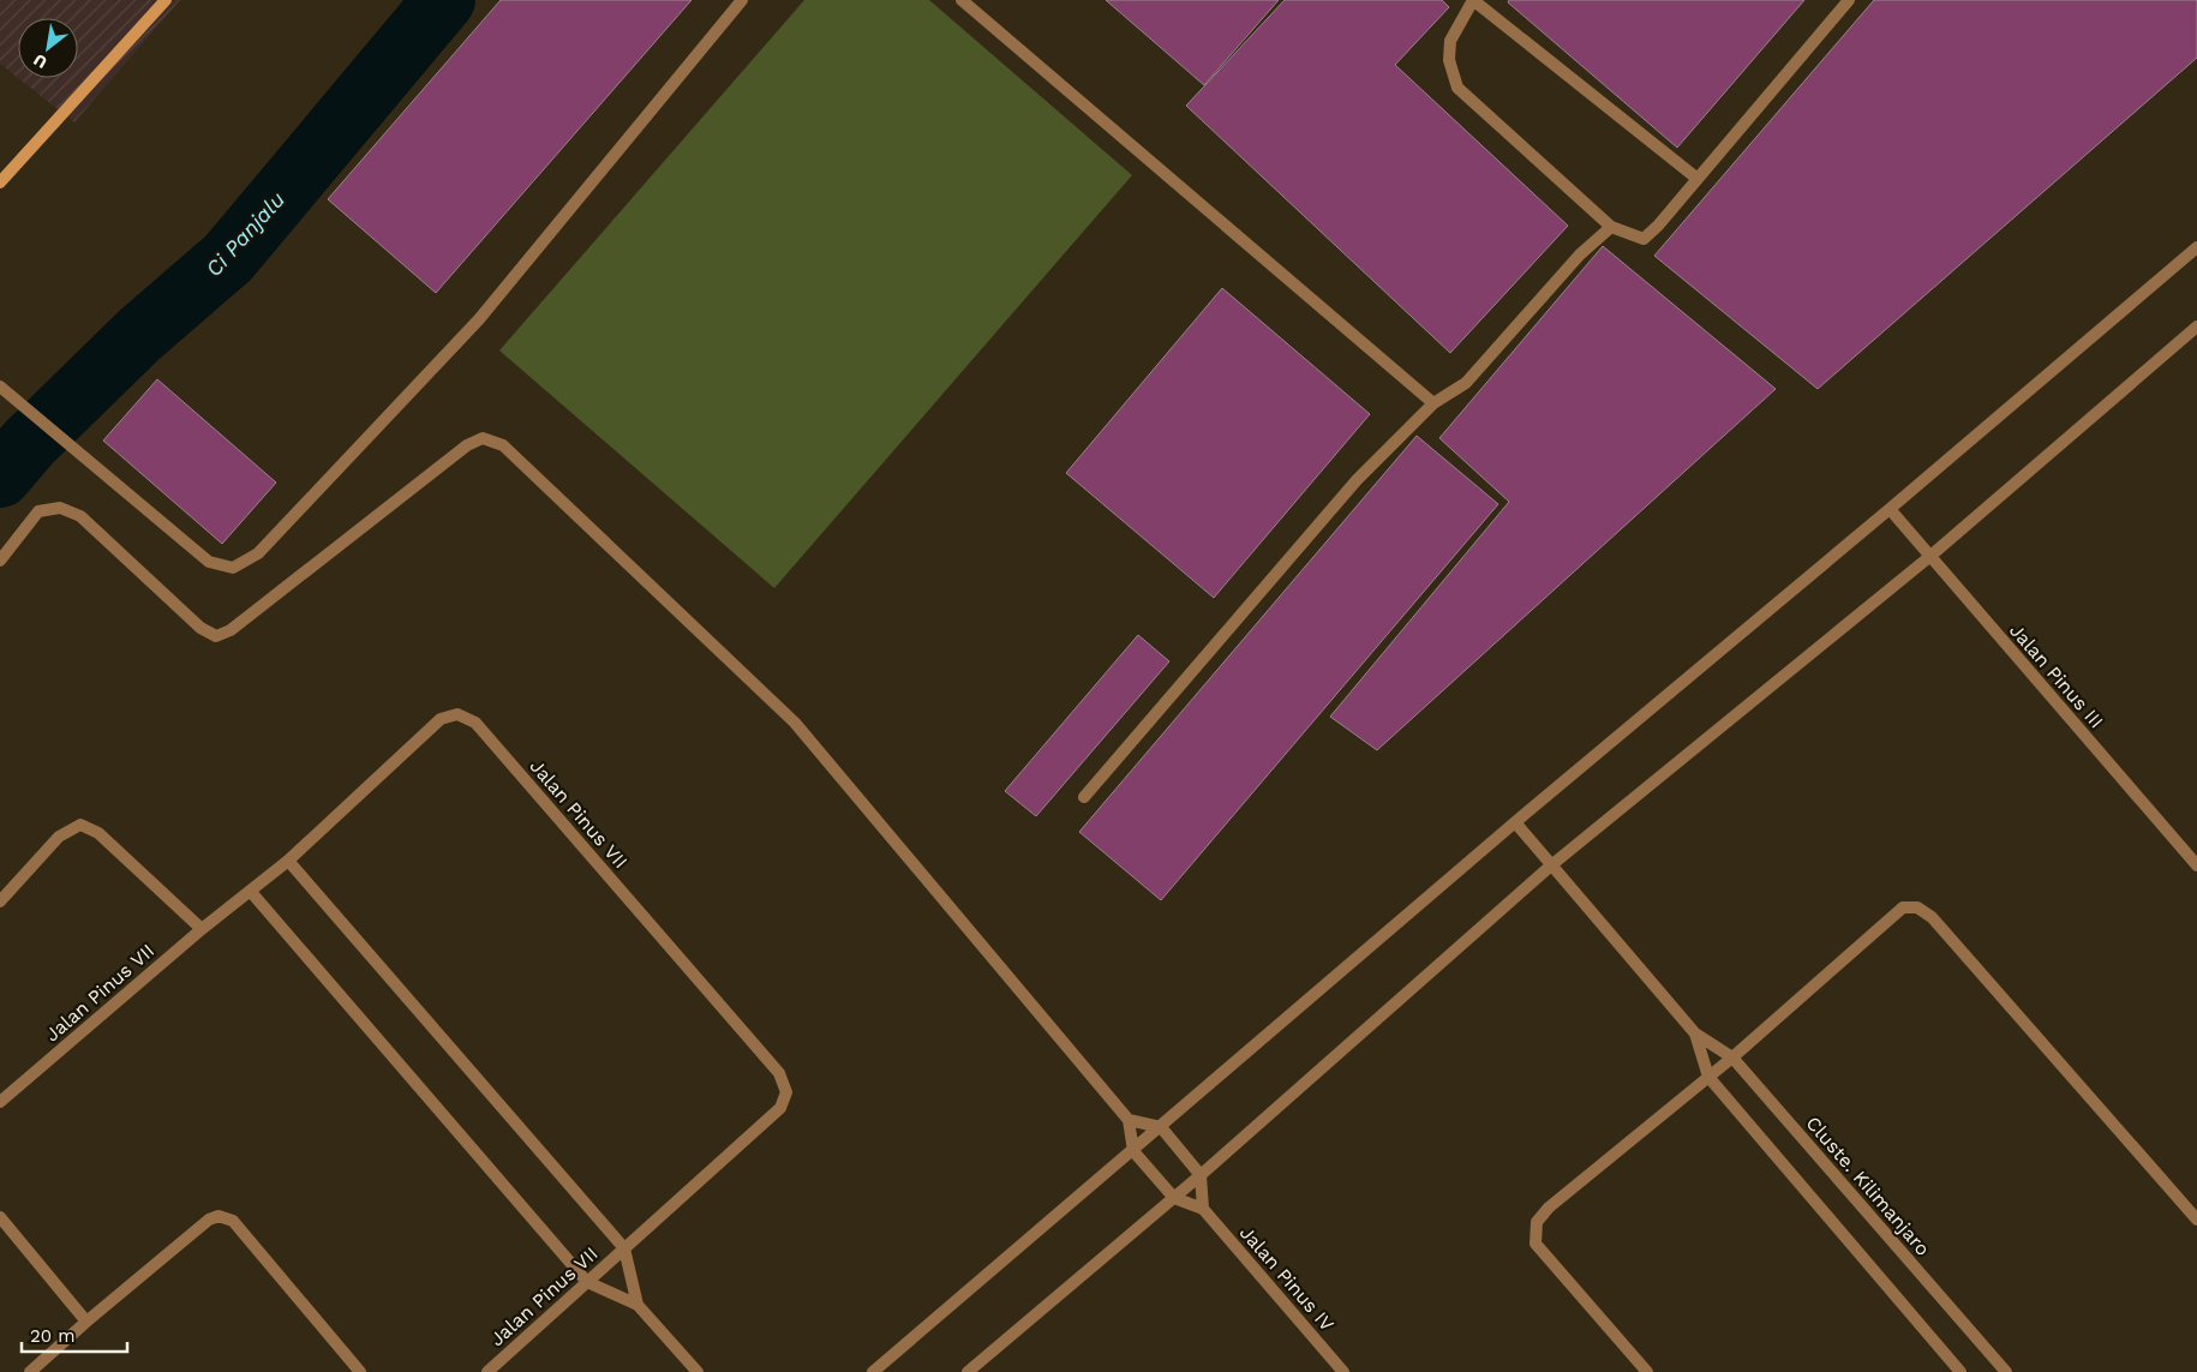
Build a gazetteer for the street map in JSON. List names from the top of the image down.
{
  "streets": {
    "street": [
      "Jalan Pinus III",
      "Jalan Pinus VII",
      "Cluste. Kilimanjaro",
      "Jalan Pinus IV"
    ]
  },
  "water": ["Ci Panjalu"],
  "scale_bar": "20 m",
  "north": "bottom left"
}
